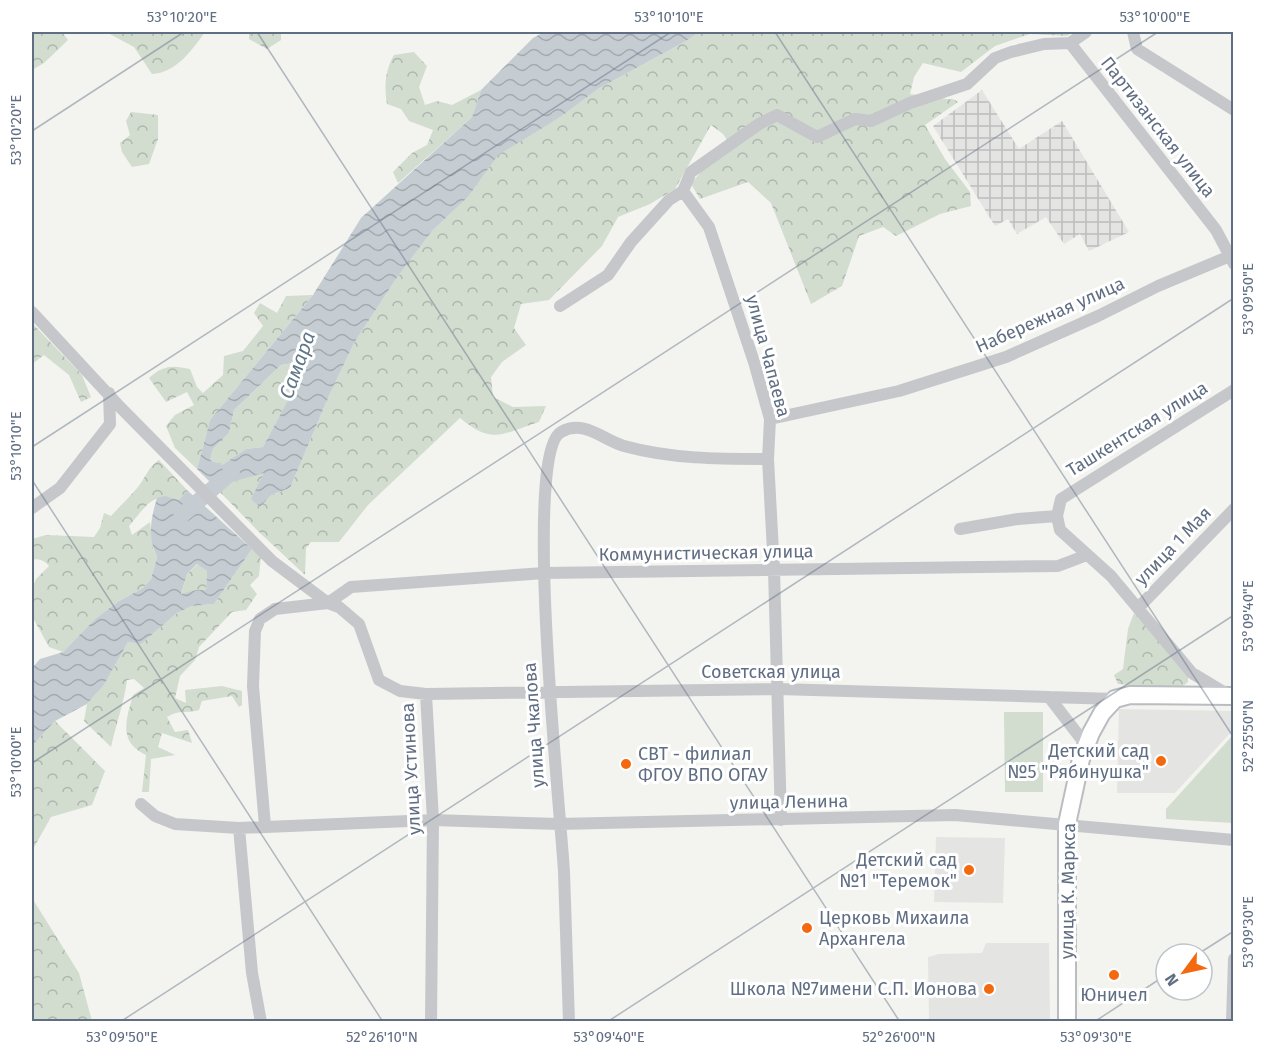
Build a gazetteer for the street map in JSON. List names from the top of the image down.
{
  "streets": {
    "main road": ["улица К. Маркса"],
    "street": [
      "Партизанская улица",
      "Набережная улица",
      "улица Чапаева",
      "Ташкентская улица",
      "улица 1 Мая",
      "Коммунистическая улица",
      "Советская улица",
      "улица Чкалова",
      "улица Устинова",
      "улица Ленина"
    ]
  },
  "crossings": [
    ["Партизанская улица", "Набережная улица"],
    ["Набережная улица", "улица Чапаева"],
    ["улица Чапаева", "Коммунистическая улица"],
    ["улица Чапаева", "Советская улица"],
    ["улица Чапаева", "улица Чкалова"],
    ["улица Чапаева", "улица Ленина"],
    ["Коммунистическая улица", "улица Чкалова"],
    ["Коммунистическая улица", "улица Устинова"],
    ["Советская улица", "улица Чкалова"],
    ["Советская улица", "улица Устинова"],
    ["Советская улица", "улица К. Маркса"],
    ["улица Чкалова", "улица Ленина"],
    ["улица Устинова", "улица Ленина"],
    ["улица Ленина", "улица К. Маркса"]
  ],
  "water": ["Самара"],
  "places": [
    "Детский сад №5 \"Рябинушка\"",
    "СВТ - филиал ФГОУ ВПО ОГАУ",
    "Детский сад №1 \"Теремок\"",
    "Церковь Михаила Архангела",
    "Юничел",
    "Школа №7имени С.П. Ионова"
  ],
  "north": "bottom left",
  "coordinates": [
    "53°10'20\"E",
    "53°10'10\"E",
    "53°10'00\"E",
    "53°09'50\"E",
    "53°09'40\"E",
    "52°25'50\"N",
    "53°09'30\"E",
    "52°26'10\"N",
    "52°26'00\"N"
  ]
}
